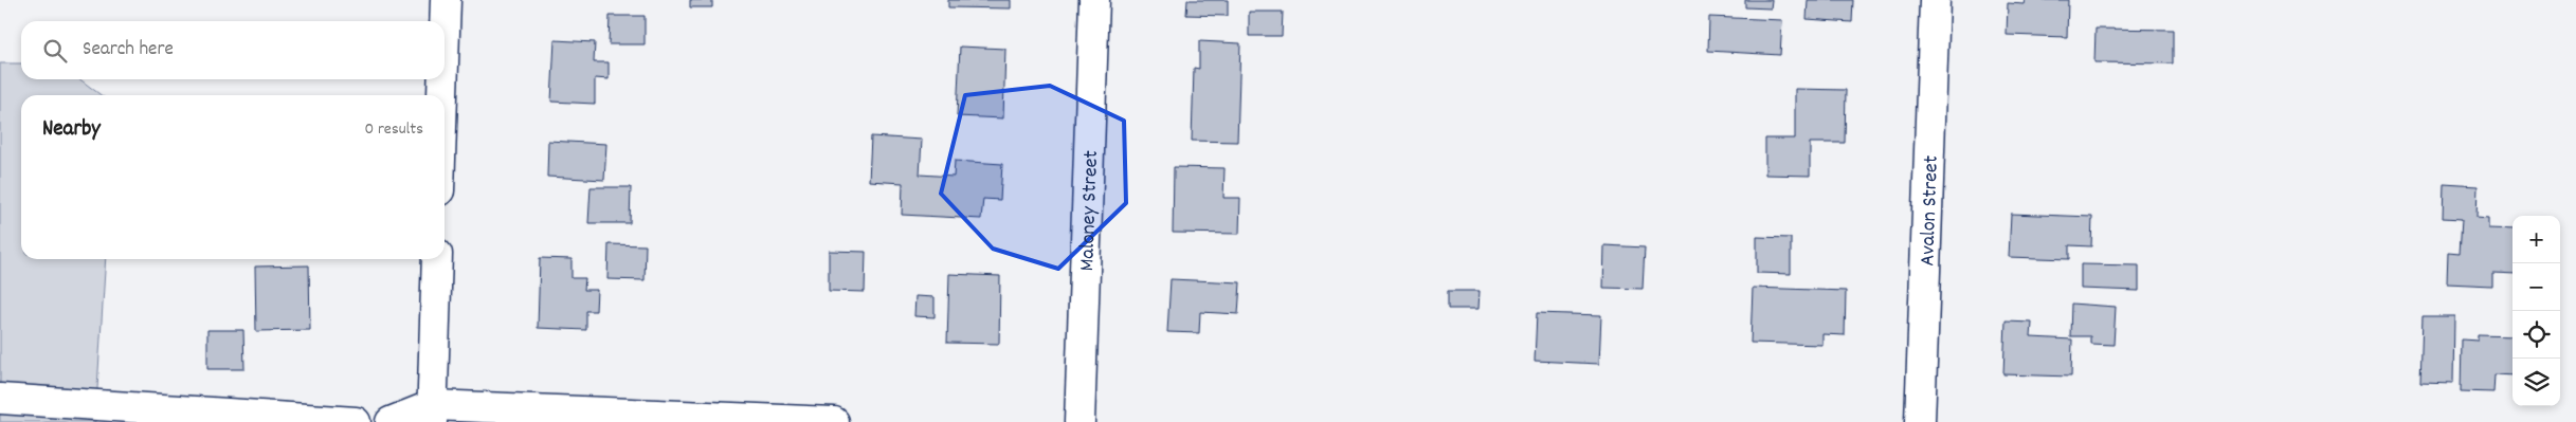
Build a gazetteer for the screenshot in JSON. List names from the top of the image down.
{
  "streets": {
    "street": ["Maloney Street", "Avalon Street"]
  },
  "page": {
    "search": "Search here",
    "heading": ["Nearby", "0 results"],
    "map_buttons": ["+", "−"]
  }
}
